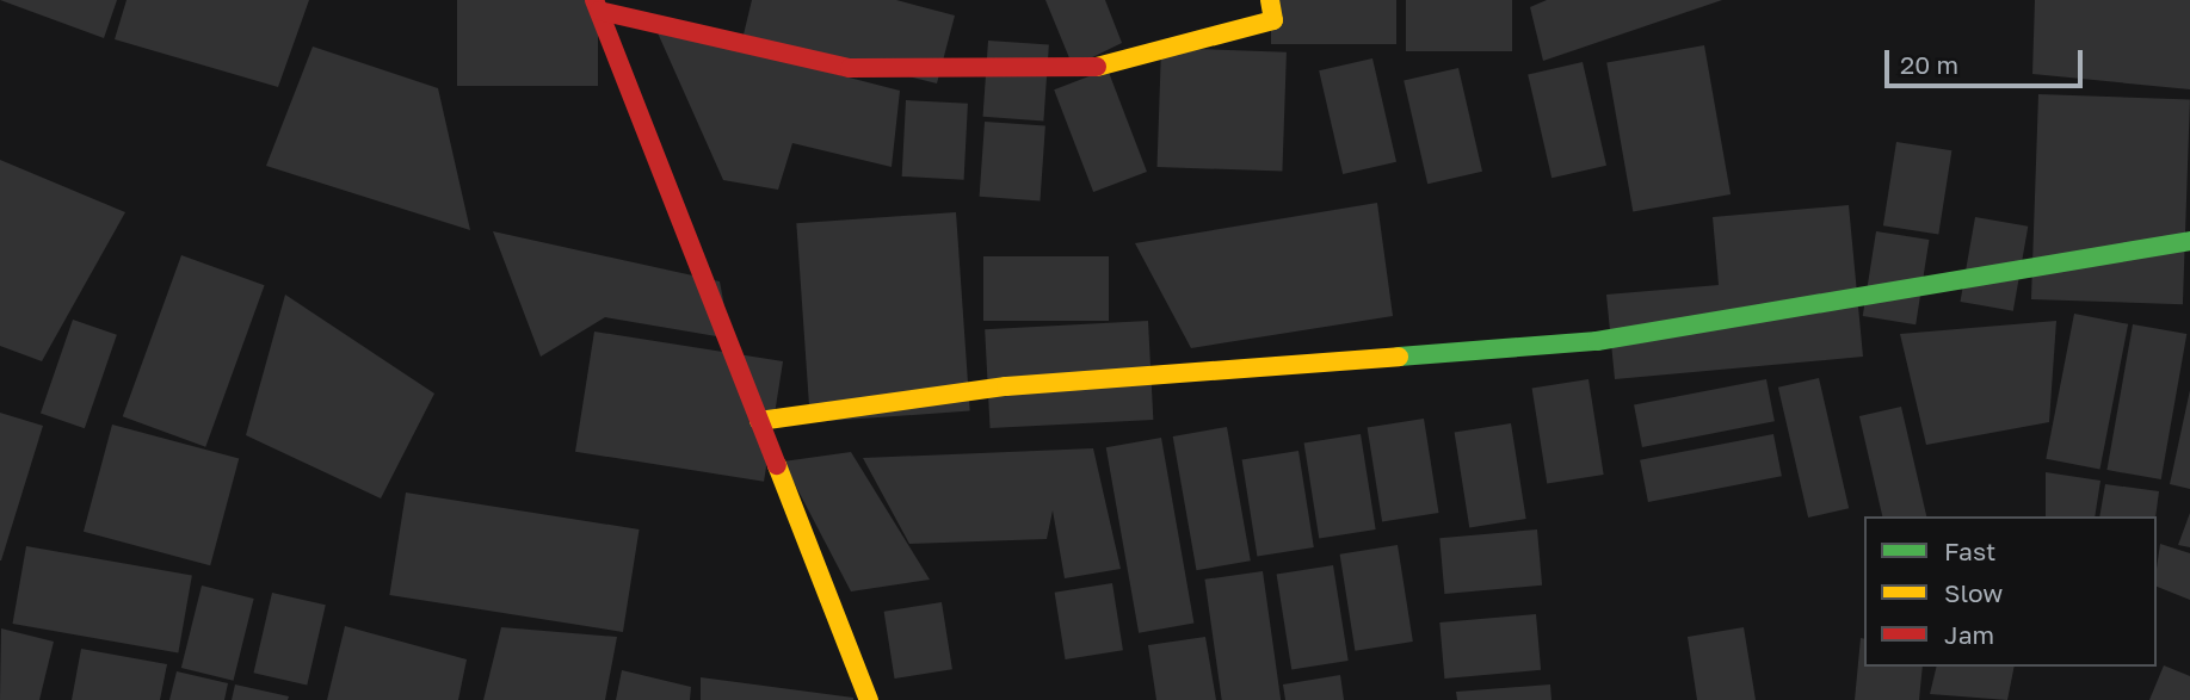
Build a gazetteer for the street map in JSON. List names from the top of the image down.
{
  "legend": ["Fast", "Slow", "Jam"],
  "scale_bar": "20 m"
}
